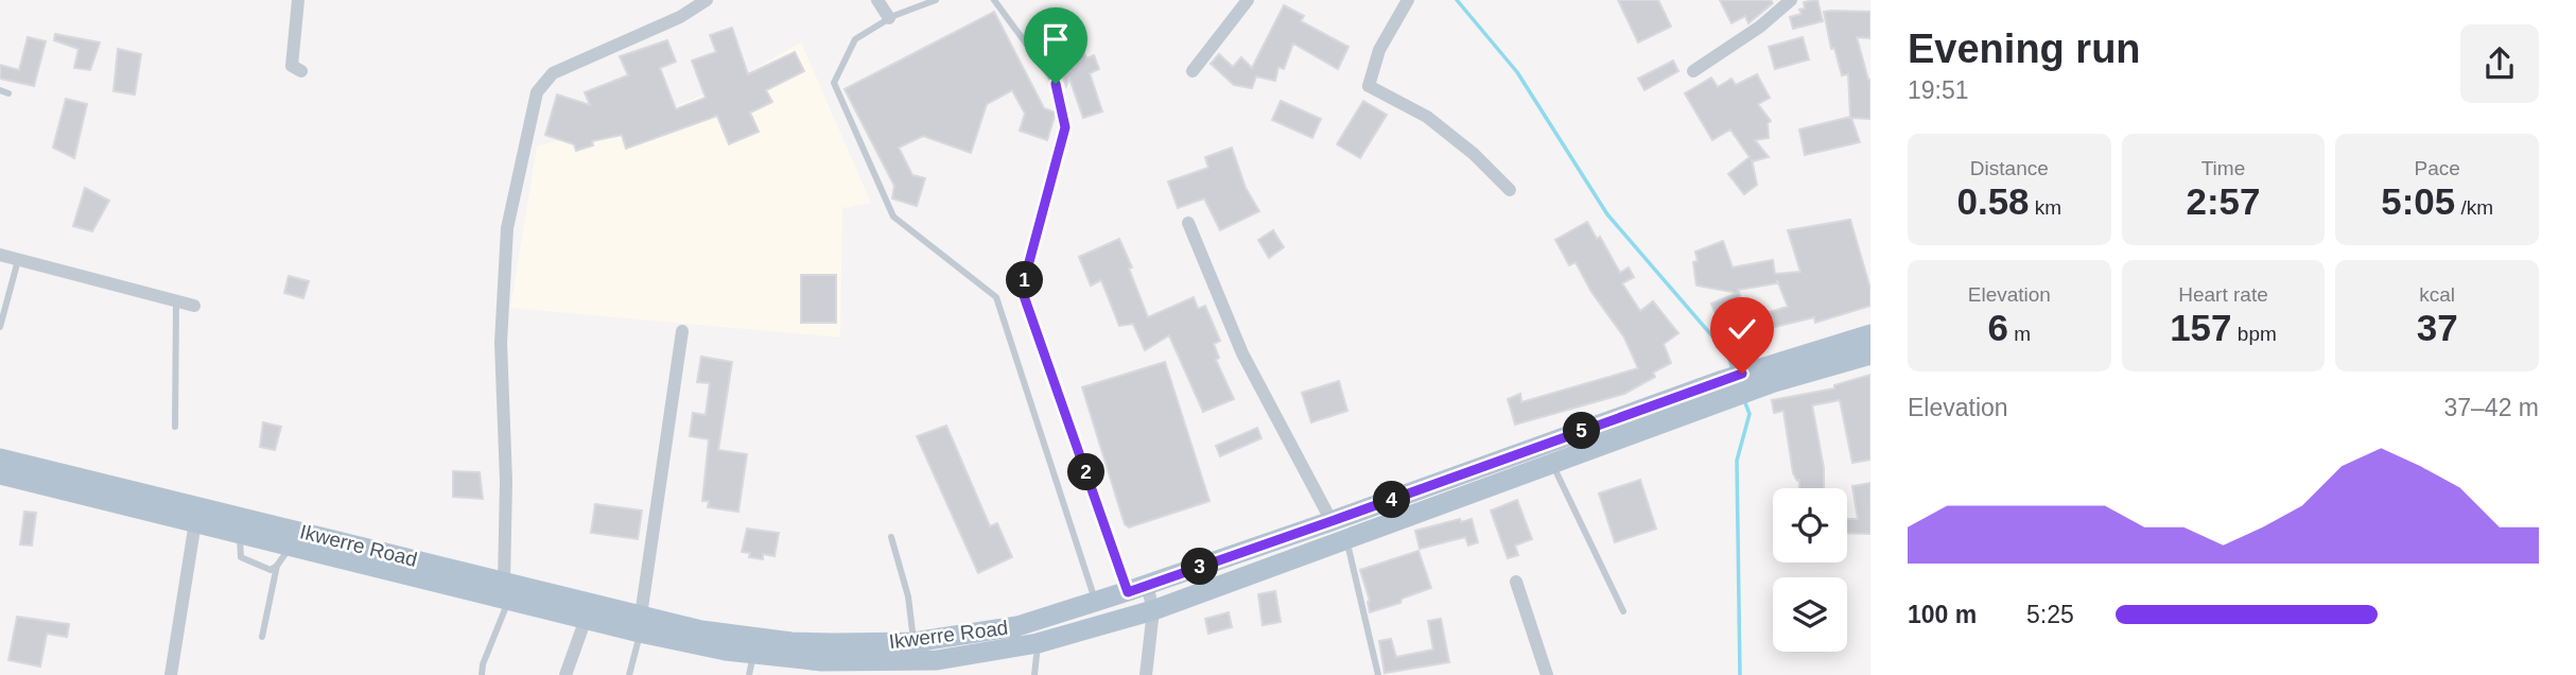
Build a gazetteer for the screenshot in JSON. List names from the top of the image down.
{
  "streets": {
    "main road": ["Ikwerre Road"]
  },
  "page": {
    "heading": ["Evening run", "19:51"],
    "stats": [
      ["Distance", "0.58 km"],
      ["Time", "2:57"],
      ["Pace", "5:05 /km"],
      ["Elevation", "6 m"],
      ["Heart rate", "157 bpm"],
      ["kcal", "37"]
    ],
    "pins": [
      "1",
      "5",
      "2",
      "4",
      "3"
    ],
    "chart": ["Elevation", "37–42 m"],
    "list": [
      {
        "name": "100 m",
        "note": "5:25"
      }
    ]
  }
}
